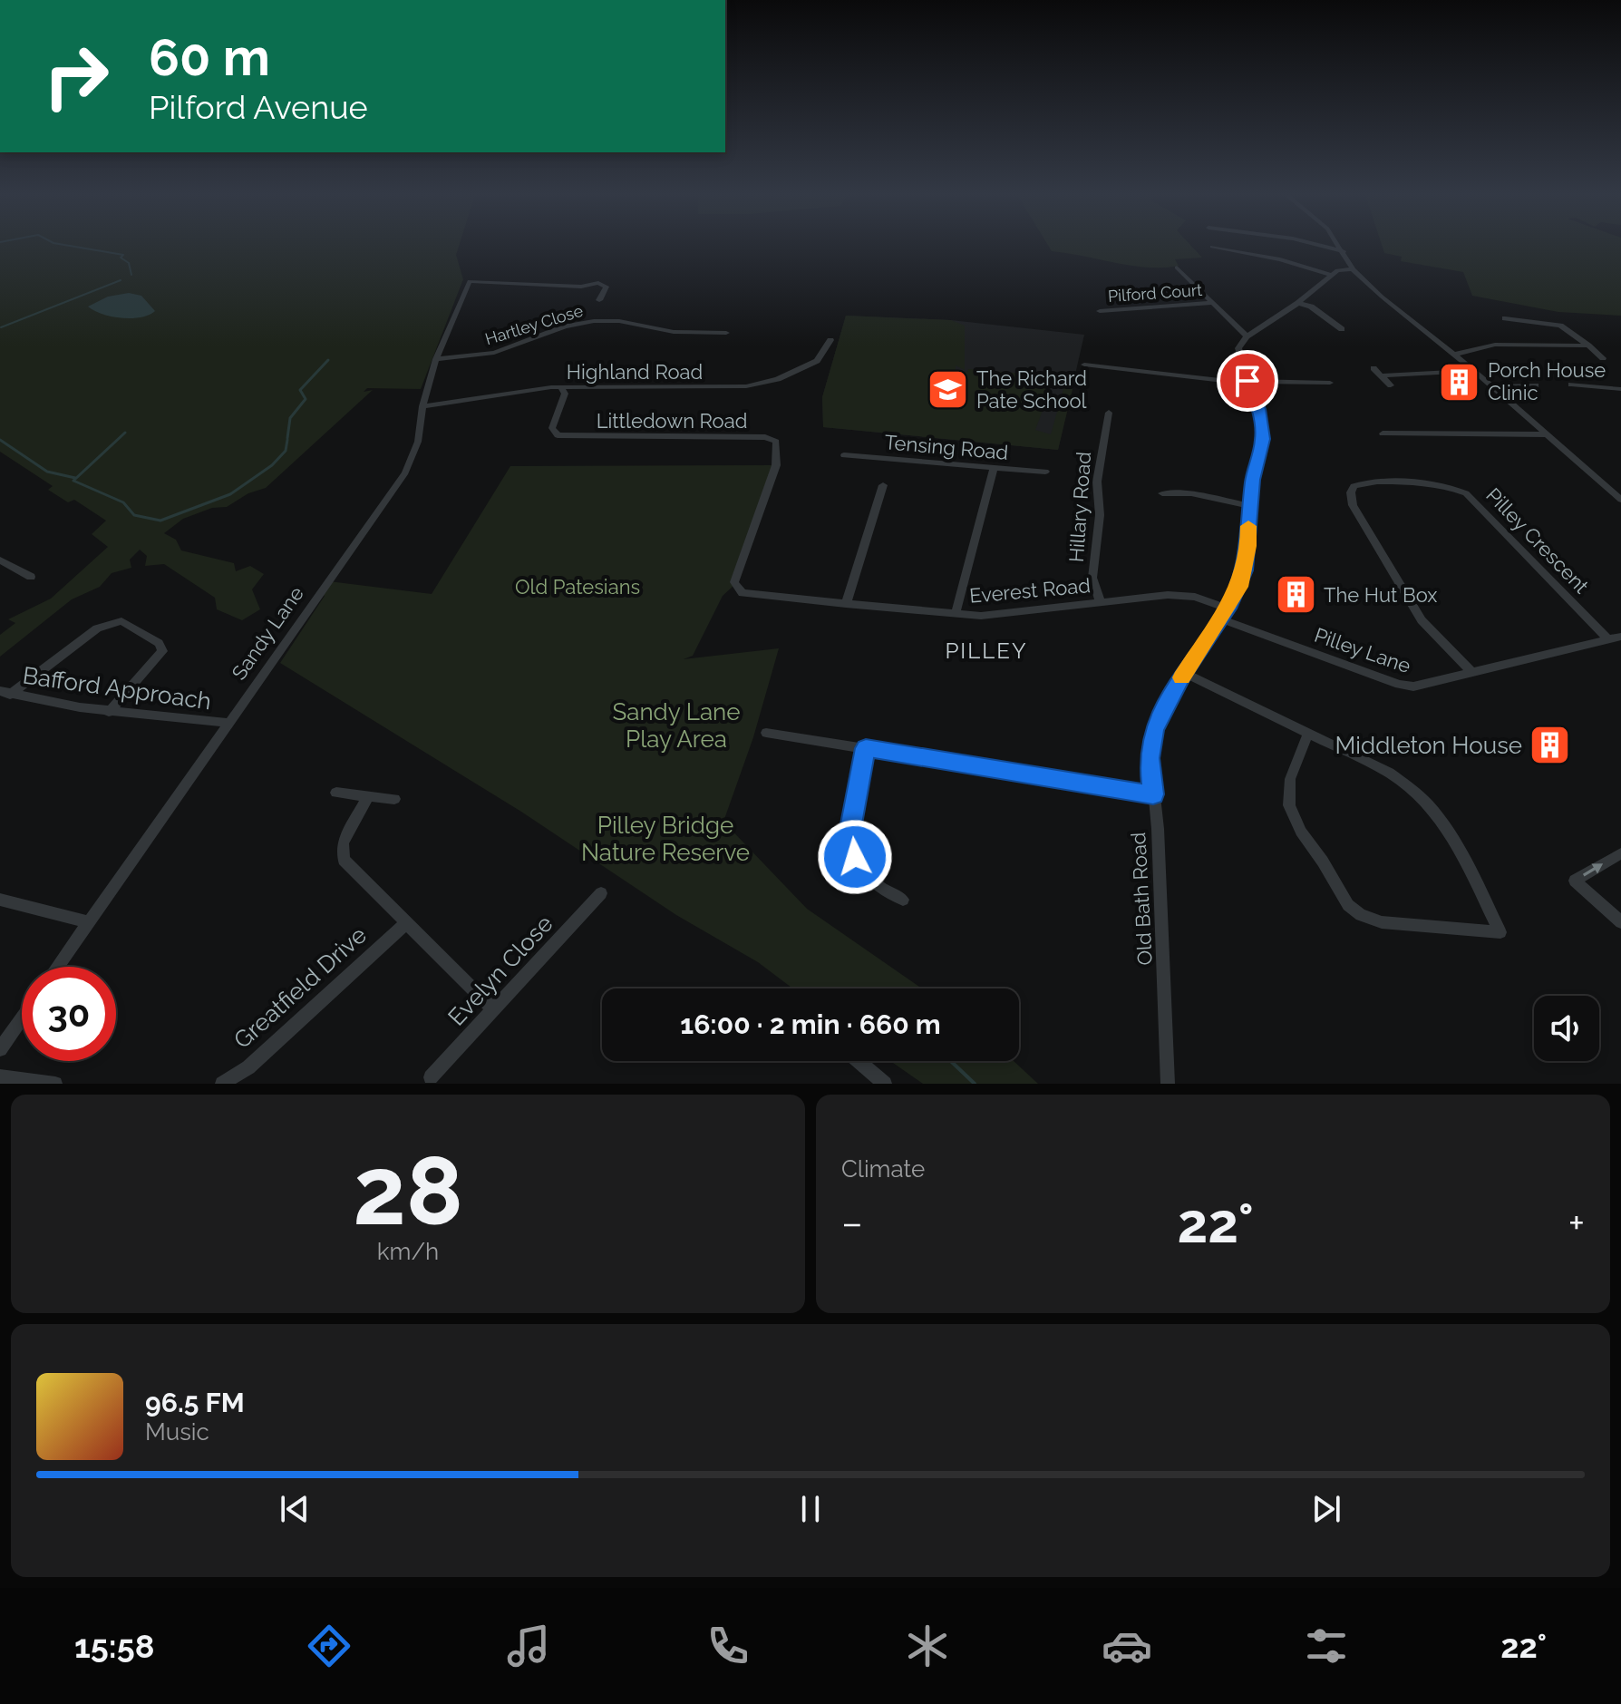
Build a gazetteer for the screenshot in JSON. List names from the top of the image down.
{
  "streets": {
    "street": [
      "Pilford Court",
      "Hartley Close",
      "Highland Road",
      "Littledown Road",
      "Tensing Road",
      "Hillary Road",
      "Pilley Crescent",
      "Everest Road",
      "Sandy Lane",
      "Pilley Lane",
      "Bafford Approach",
      "Old Bath Road",
      "Evelyn Close",
      "Greatfield Drive"
    ]
  },
  "crossings": [
    ["Hartley Close", "Sandy Lane"],
    ["Highland Road", "Littledown Road"],
    ["Highland Road", "Sandy Lane"],
    ["Littledown Road", "Everest Road"],
    ["Hillary Road", "Everest Road"],
    ["Pilley Crescent", "Pilley Lane"],
    ["Everest Road", "Pilley Lane"],
    ["Everest Road", "Old Bath Road"],
    ["Sandy Lane", "Bafford Approach"],
    ["Pilley Lane", "Old Bath Road"]
  ],
  "districts": ["PILLEY"],
  "parks": ["Old Patesians", "Sandy Lane Play Area", "Pilley Bridge Nature Reserve"],
  "places": {
    "building": ["Porch House Clinic", "The Hut Box", "Middleton House"],
    "school or university": ["The Richard Pate School"]
  },
  "page": {
    "turn": ["60 m", "Pilford Avenue"],
    "limit": "30",
    "trip": "16:00 · 2 min · 660 m",
    "tile": [
      ["28", "km/h"],
      "Climate"
    ],
    "heat": ["−", "22°", "+"],
    "song": ["96.5 FM", "Music"],
    "tabs": ["15:58", "22°"]
  }
}
